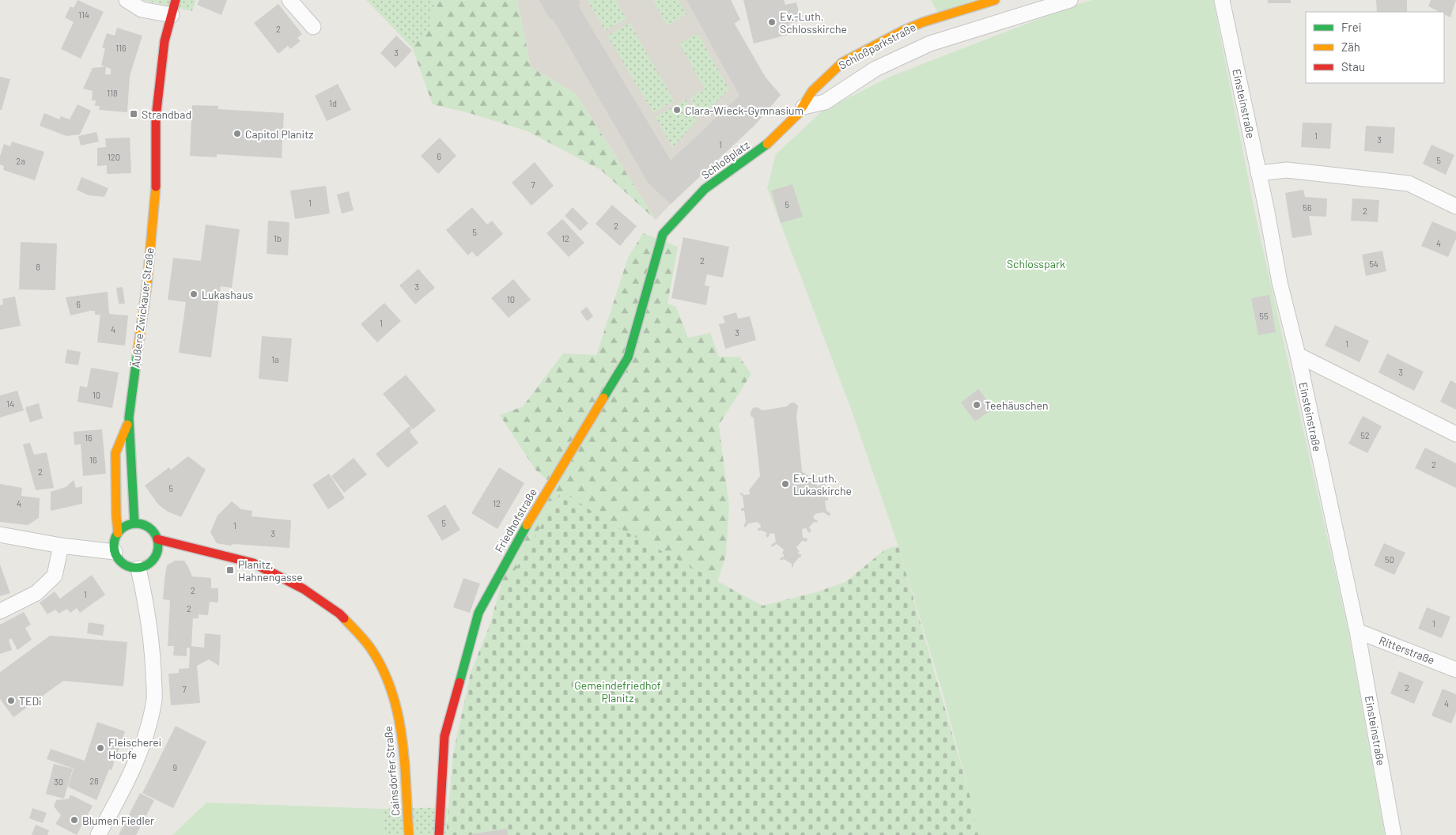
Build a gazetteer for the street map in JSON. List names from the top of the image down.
{
  "streets": {
    "main road": [
      "Schloßparkstraße",
      "Schloßplatz",
      "Äußere Zwickauer Straße",
      "Friedhofstraße",
      "Cainsdorfer Straße"
    ],
    "street": ["Einsteinstraße", "Ritterstraße"]
  },
  "crossings": [
    ["Schloßparkstraße", "Schloßplatz"],
    ["Einsteinstraße", "Ritterstraße"],
    ["Schloßplatz", "Friedhofstraße"],
    ["Äußere Zwickauer Straße", "Cainsdorfer Straße"]
  ],
  "parks": ["Schlosspark", "Gemeindefriedhof Planitz"],
  "places": {
    "other": [
      "Ev.-Luth. Schlosskirche",
      "Clara-Wieck-Gymnasium",
      "Capitol Planitz",
      "Lukashaus",
      "Teehäuschen",
      "Ev.-Luth. Lukaskirche",
      "TEDi",
      "Fleischerei Hopfe",
      "Blumen Fiedler"
    ],
    "transit": ["Strandbad", "Planitz, Hahnengasse"]
  },
  "house_numbers": [
    "114",
    "2",
    "116",
    "3",
    "118",
    "1d",
    "1",
    "3",
    "1",
    "6",
    "120",
    "5",
    "2a",
    "7",
    "1",
    "5",
    "56",
    "2",
    "2",
    "5",
    "1b",
    "12",
    "4",
    "2",
    "54",
    "8",
    "3",
    "10",
    "6",
    "55",
    "1",
    "4",
    "3",
    "1",
    "1a",
    "3",
    "10",
    "14",
    "52",
    "16",
    "16",
    "2",
    "2",
    "5",
    "4",
    "12",
    "5",
    "1",
    "3",
    "50",
    "2",
    "1",
    "2",
    "1",
    "2",
    "7",
    "4",
    "9",
    "28",
    "30"
  ],
  "legend": ["Frei", "Zäh", "Stau"]
}
